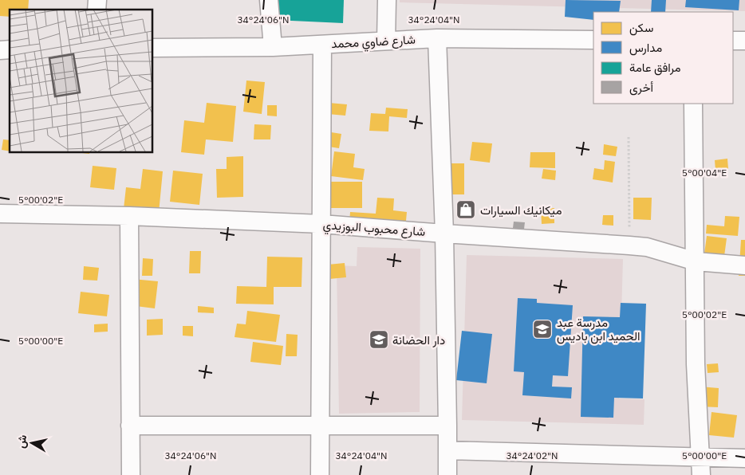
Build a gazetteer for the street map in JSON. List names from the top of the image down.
{
  "streets": {
    "street": ["شارع ضاوي محمد", "شارع محبوب البوزيدي"]
  },
  "places": {
    "shop": ["ميكانيك السيارات"],
    "school or university": ["مدرسة عبد الحميد ابن باديس", "دار الحضانة"]
  },
  "legend": [
    "سكن",
    "مدارس",
    "مرافق عامة",
    "أخرى"
  ],
  "north": "left",
  "coordinates": [
    "34°24'06\"N",
    "34°24'04\"N",
    "5°00'04\"E",
    "5°00'02\"E",
    "5°00'00\"E",
    "34°24'02\"N"
  ]
}
